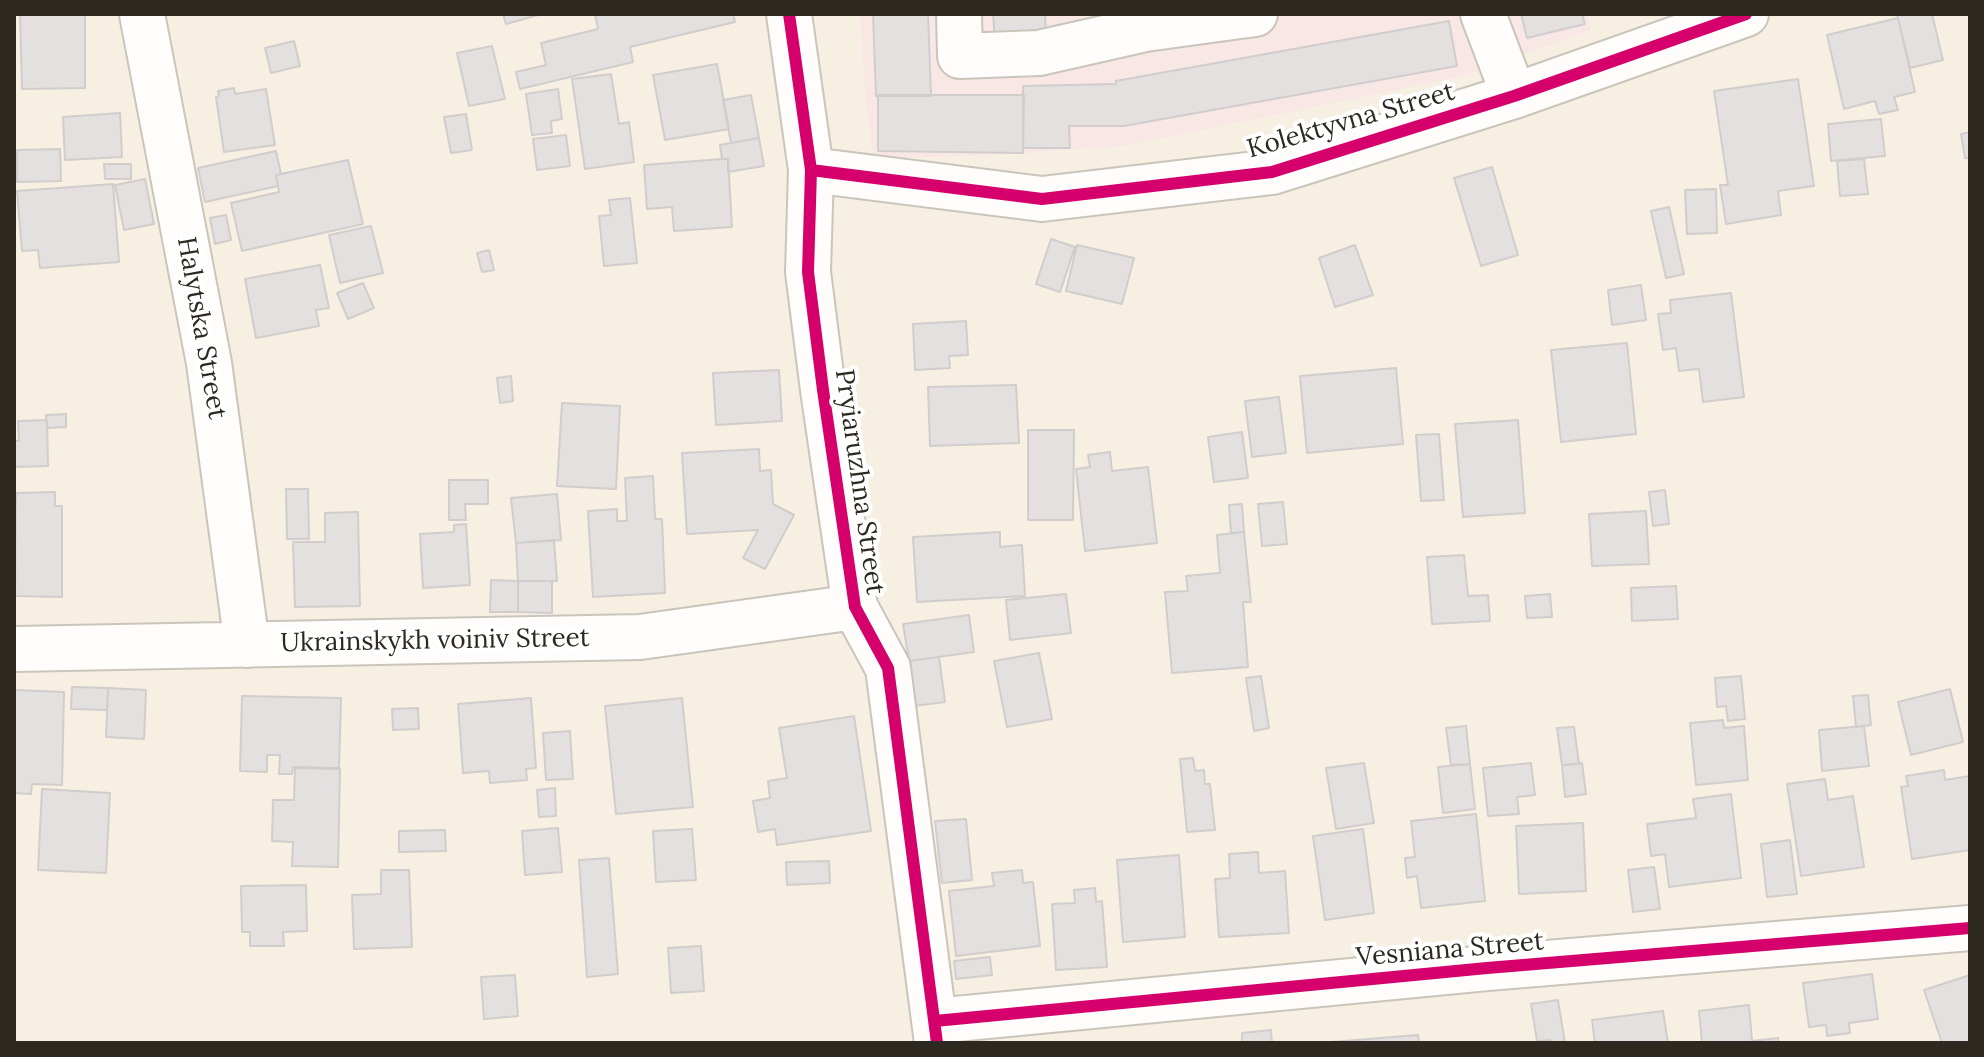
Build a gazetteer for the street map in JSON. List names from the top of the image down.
{
  "streets": {
    "street": [
      "Kolektyvna Street",
      "Halytska Street",
      "Pryiaruzhna Street",
      "Ukrainskykh voiniv Street",
      "Vesniana Street"
    ]
  },
  "crossings": [
    ["Kolektyvna Street", "Pryiaruzhna Street"],
    ["Halytska Street", "Ukrainskykh voiniv Street"],
    ["Pryiaruzhna Street", "Ukrainskykh voiniv Street"],
    ["Pryiaruzhna Street", "Vesniana Street"]
  ]
}
